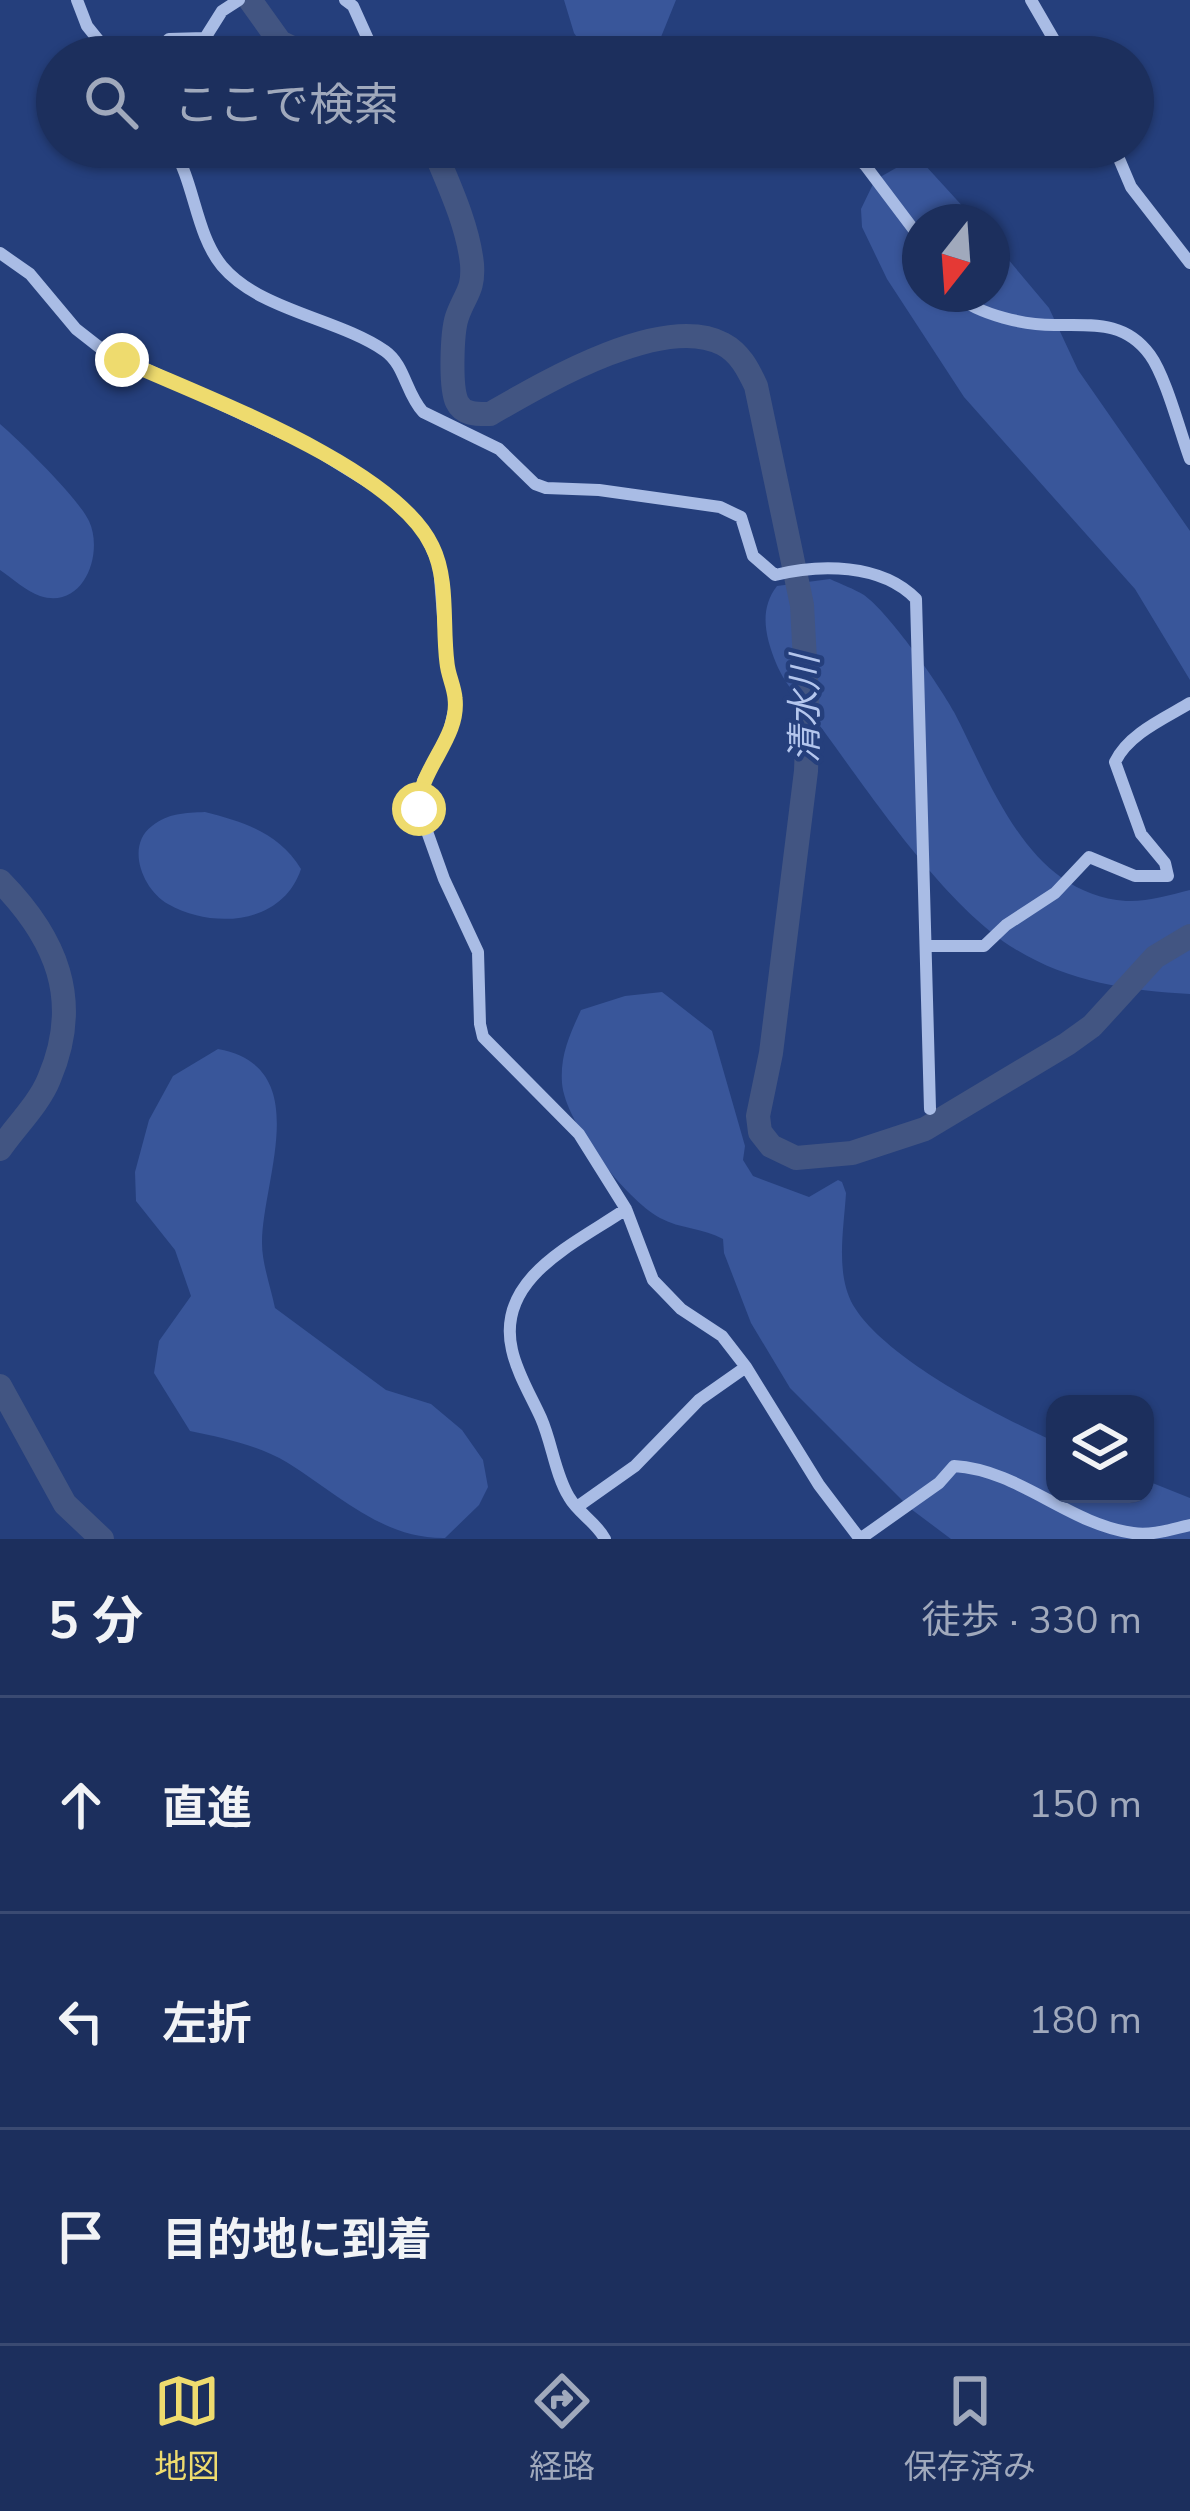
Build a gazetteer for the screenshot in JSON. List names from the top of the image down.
{
  "water": ["清水川"],
  "north": "bottom",
  "page": {
    "search": "ここで検索",
    "heading": ["5 分", "徒歩 · 330 m"],
    "list": [
      ["直進", "150 m"],
      ["左折", "180 m"],
      "目的地に到着"
    ],
    "nav": ["地図", "経路", "保存済み"]
  }
}
